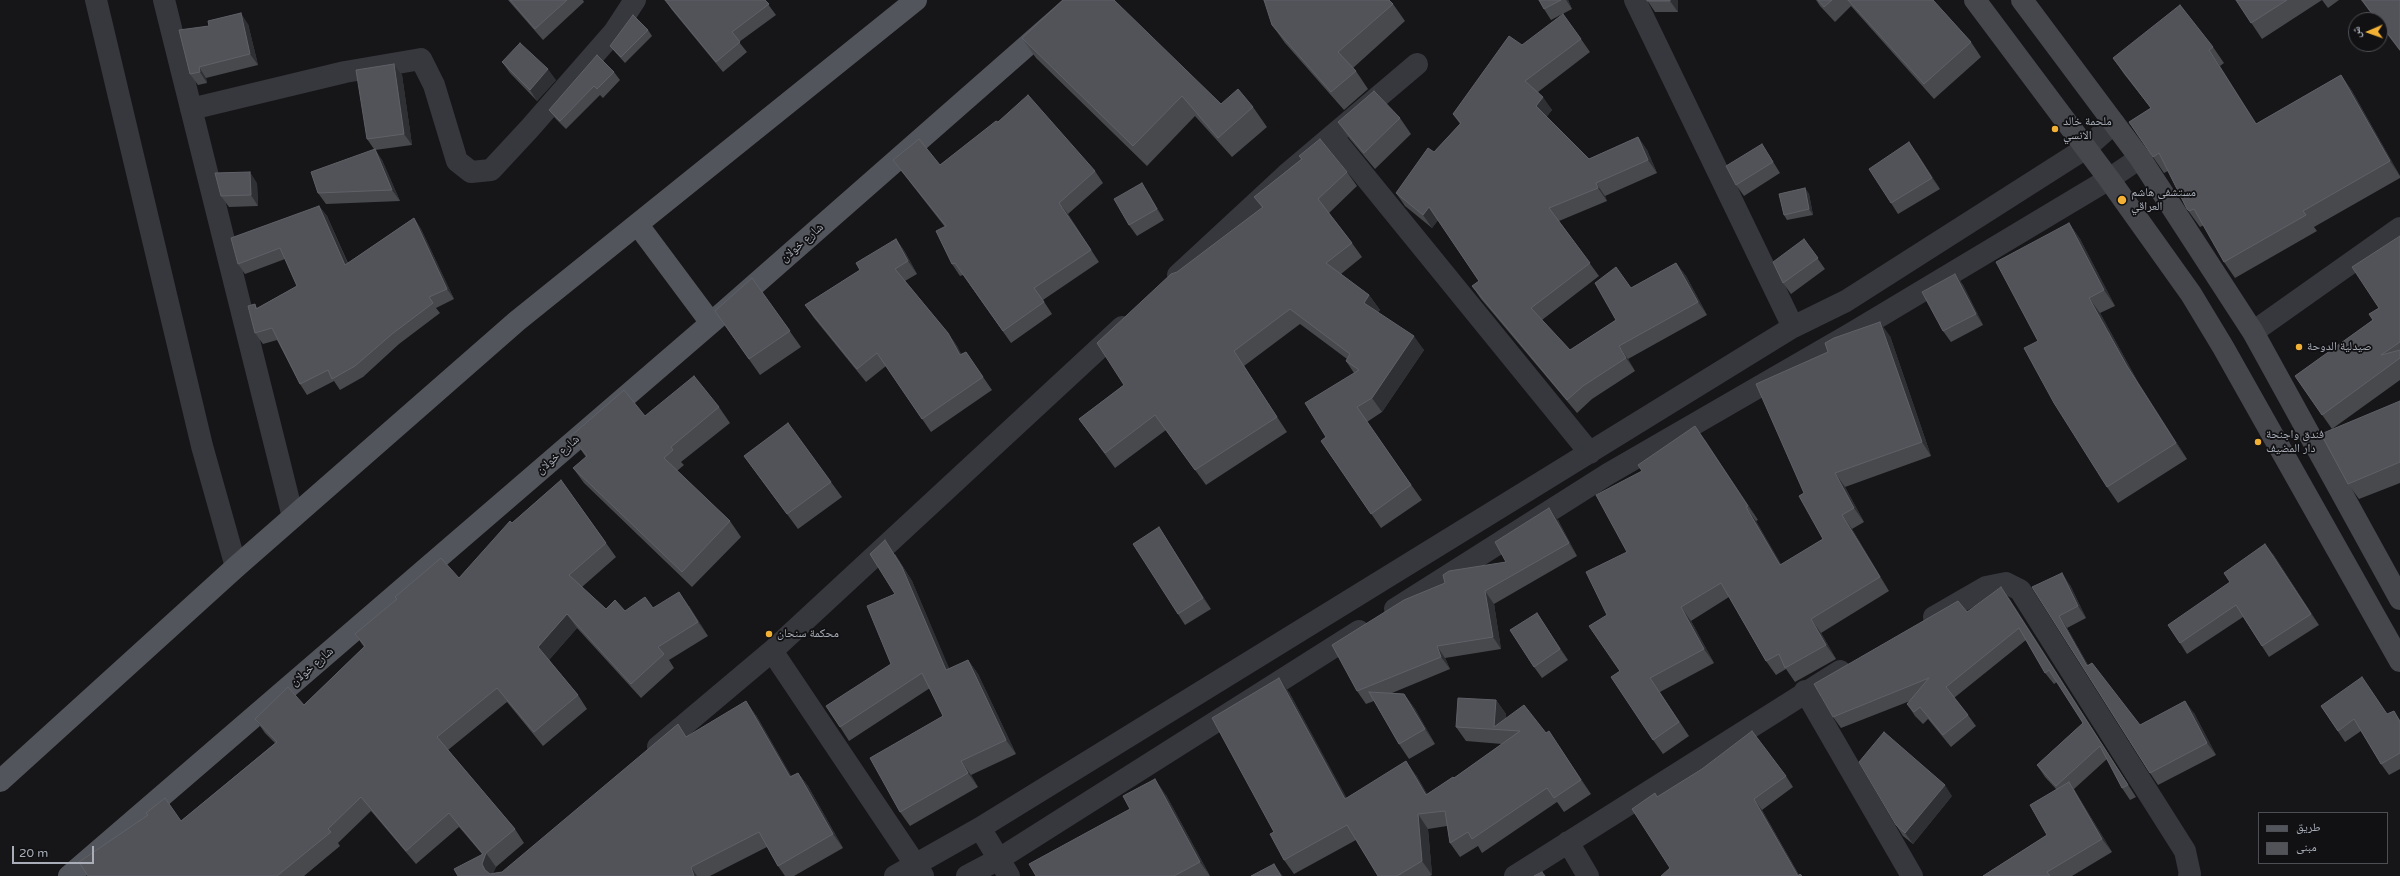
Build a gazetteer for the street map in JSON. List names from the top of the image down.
{
  "streets": {
    "main road": ["شارع خولان"]
  },
  "places": [
    "ملحمة خالد الانسي",
    "مستشفى هاشم العراقي",
    "صيدلية الدوحة",
    "فندق واجنحة دار المضيف",
    "محكمة سنحان"
  ],
  "legend": ["طريق", "مبنى"],
  "scale_bar": "20 m",
  "north": "left"
}
